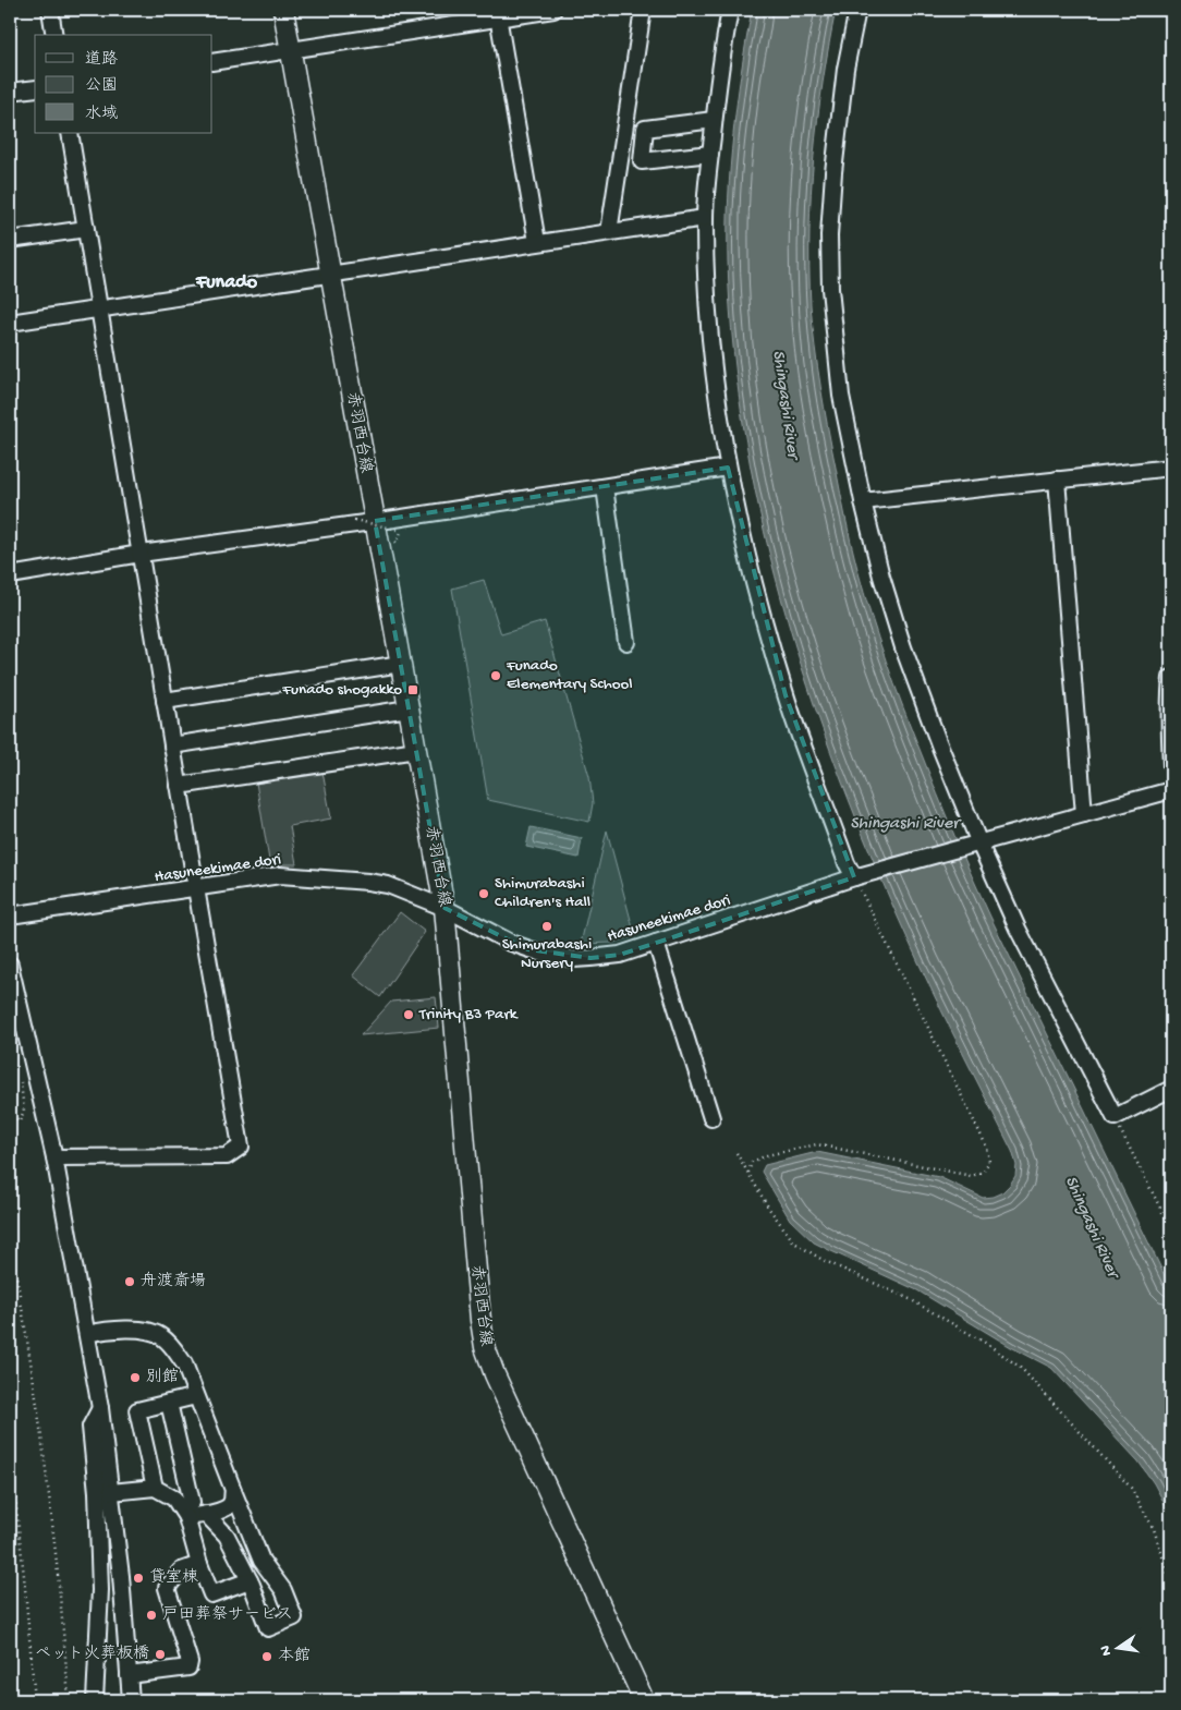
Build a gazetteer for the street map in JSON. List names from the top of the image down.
{
  "streets": {
    "main road": ["赤羽西台線"],
    "street": ["Hasuneekimae dori"]
  },
  "crossings": [
    ["赤羽西台線", "Hasuneekimae dori"]
  ],
  "districts": ["Funado"],
  "water": ["Shingashi River"],
  "places": {
    "other": [
      "Funado Elementary School",
      "Shimurabashi Children's Hall",
      "Shimurabashi Nursery",
      "Trinity B3 Park",
      "舟渡斎場",
      "別館",
      "貸室棟",
      "戸田葬祭サービス",
      "ペット火葬板橋",
      "本館"
    ],
    "transit": ["Funado shogakko"]
  },
  "legend": ["道路", "公園", "水域"],
  "north": "left"
}
